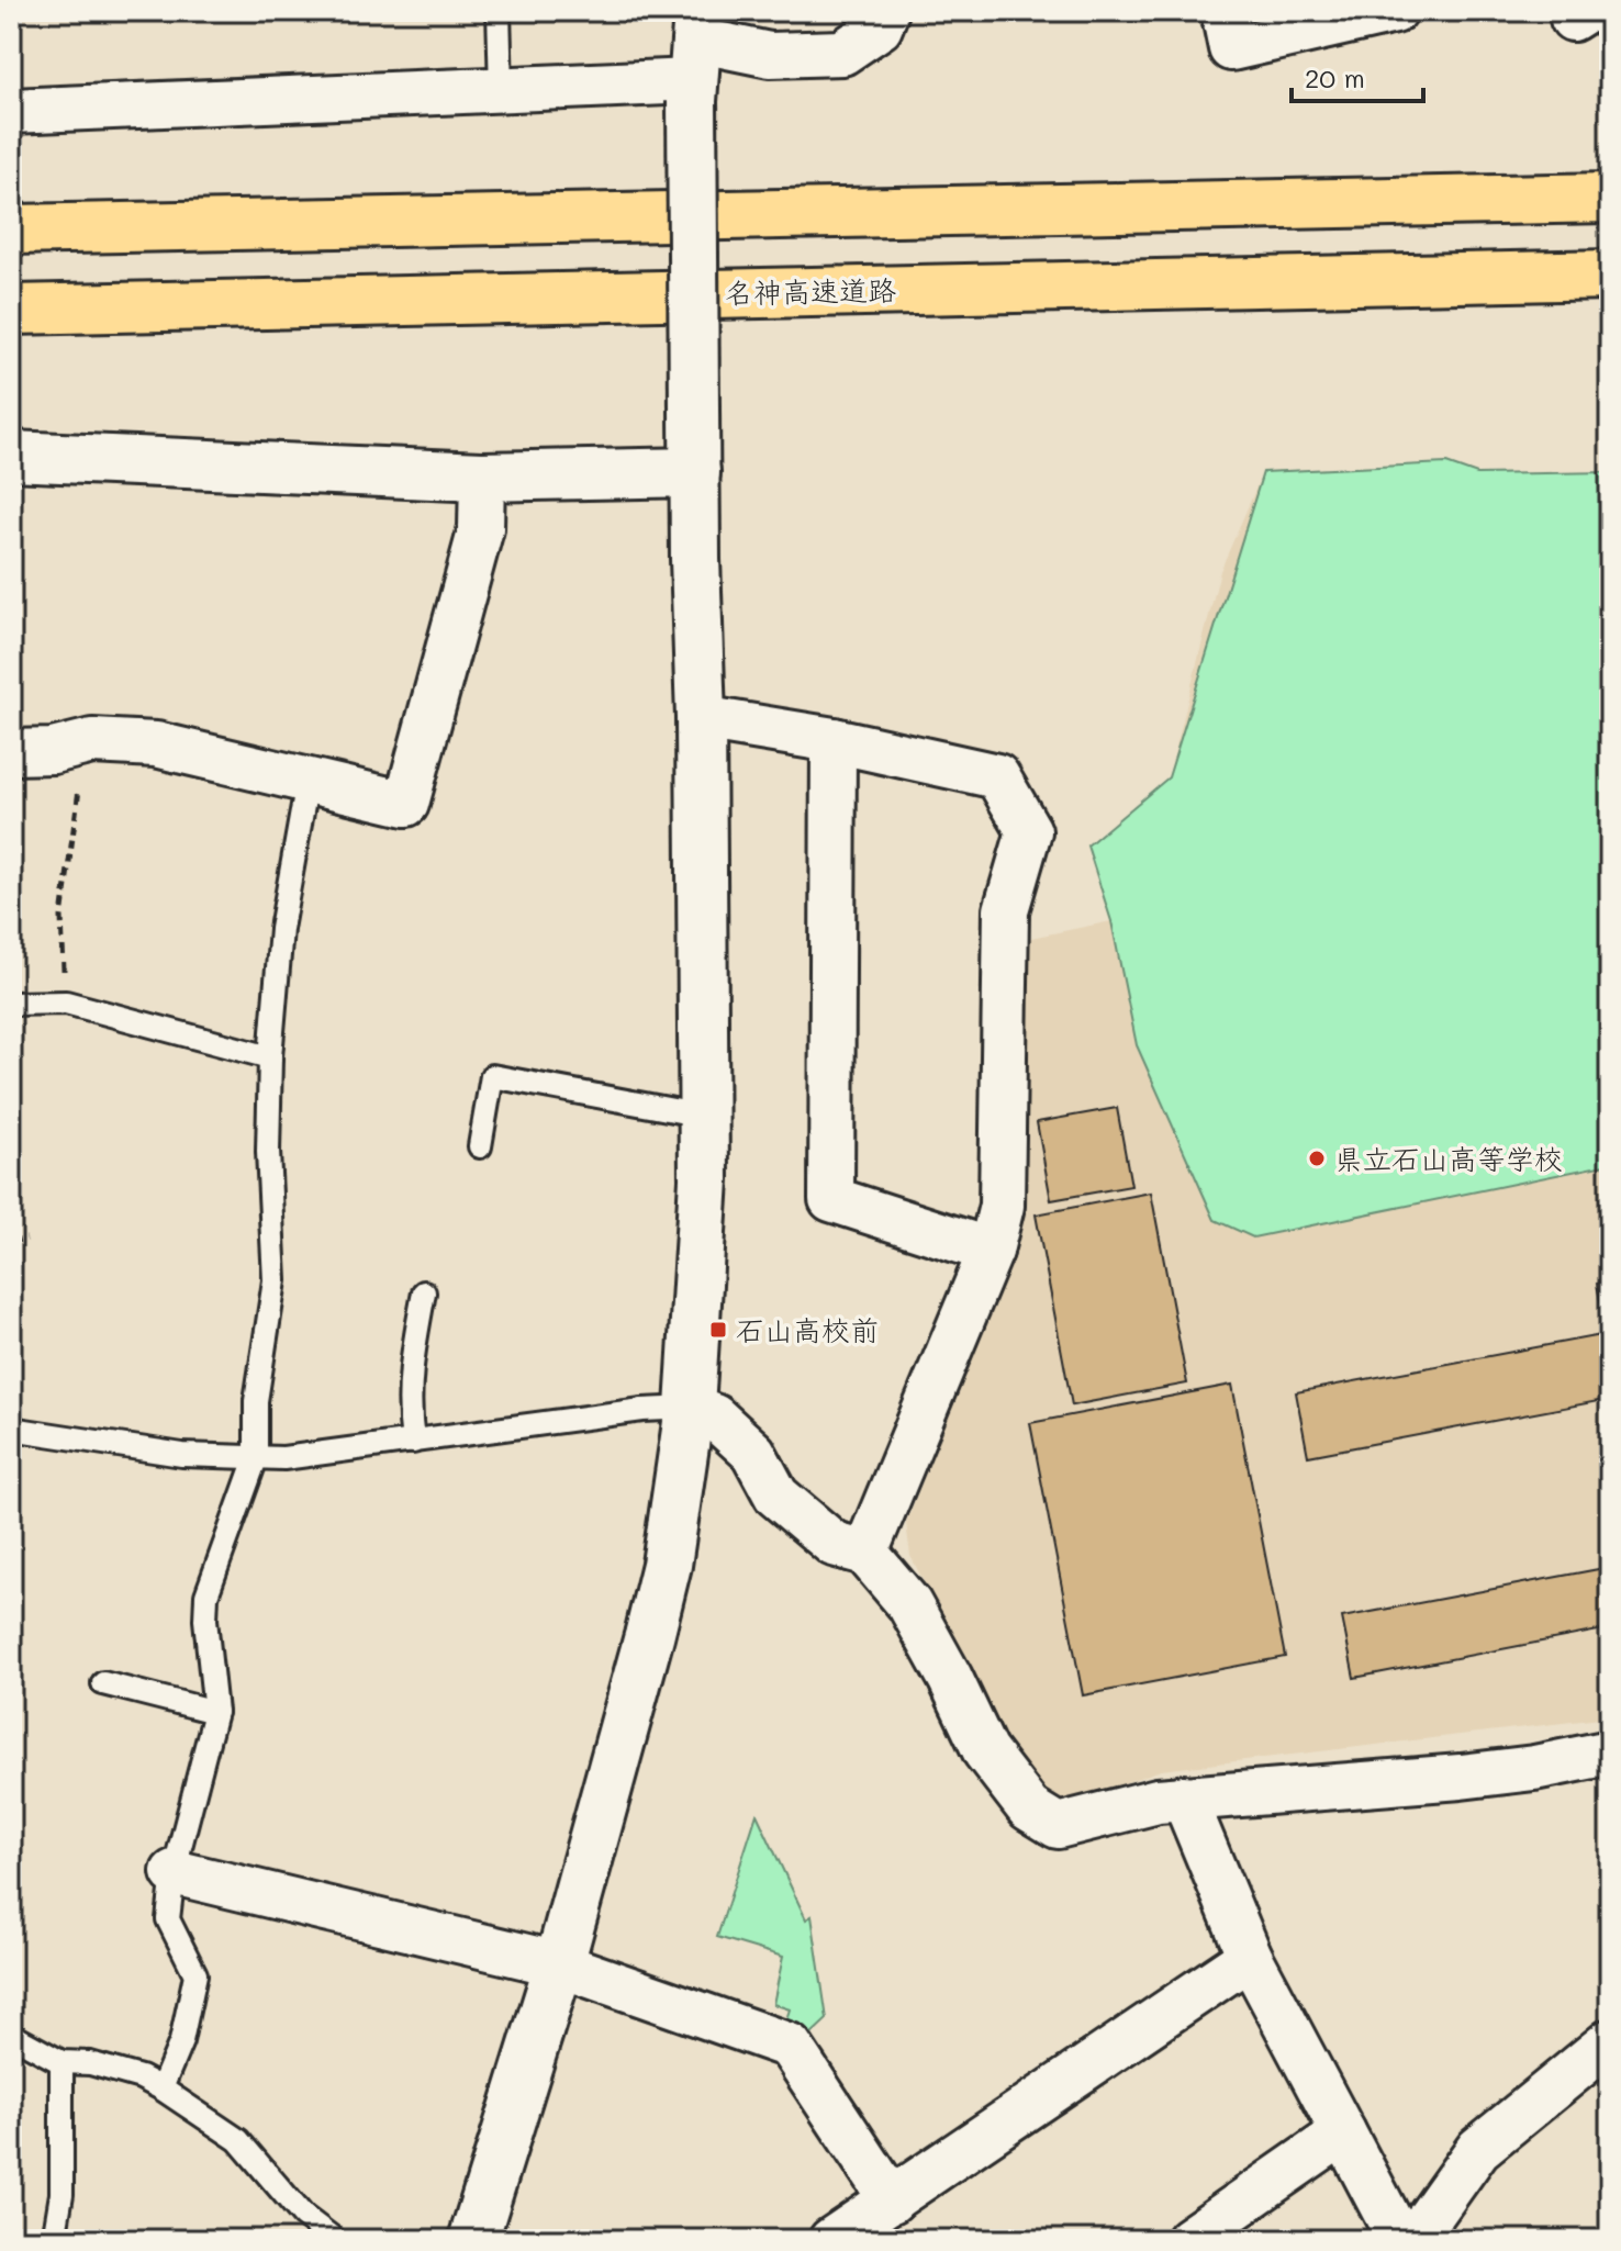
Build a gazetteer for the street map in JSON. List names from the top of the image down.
{
  "streets": {
    "highway": ["名神高速道路"]
  },
  "places": {
    "other": ["県立石山高等学校"],
    "transit": ["石山高校前"]
  },
  "scale_bar": "20 m"
}
